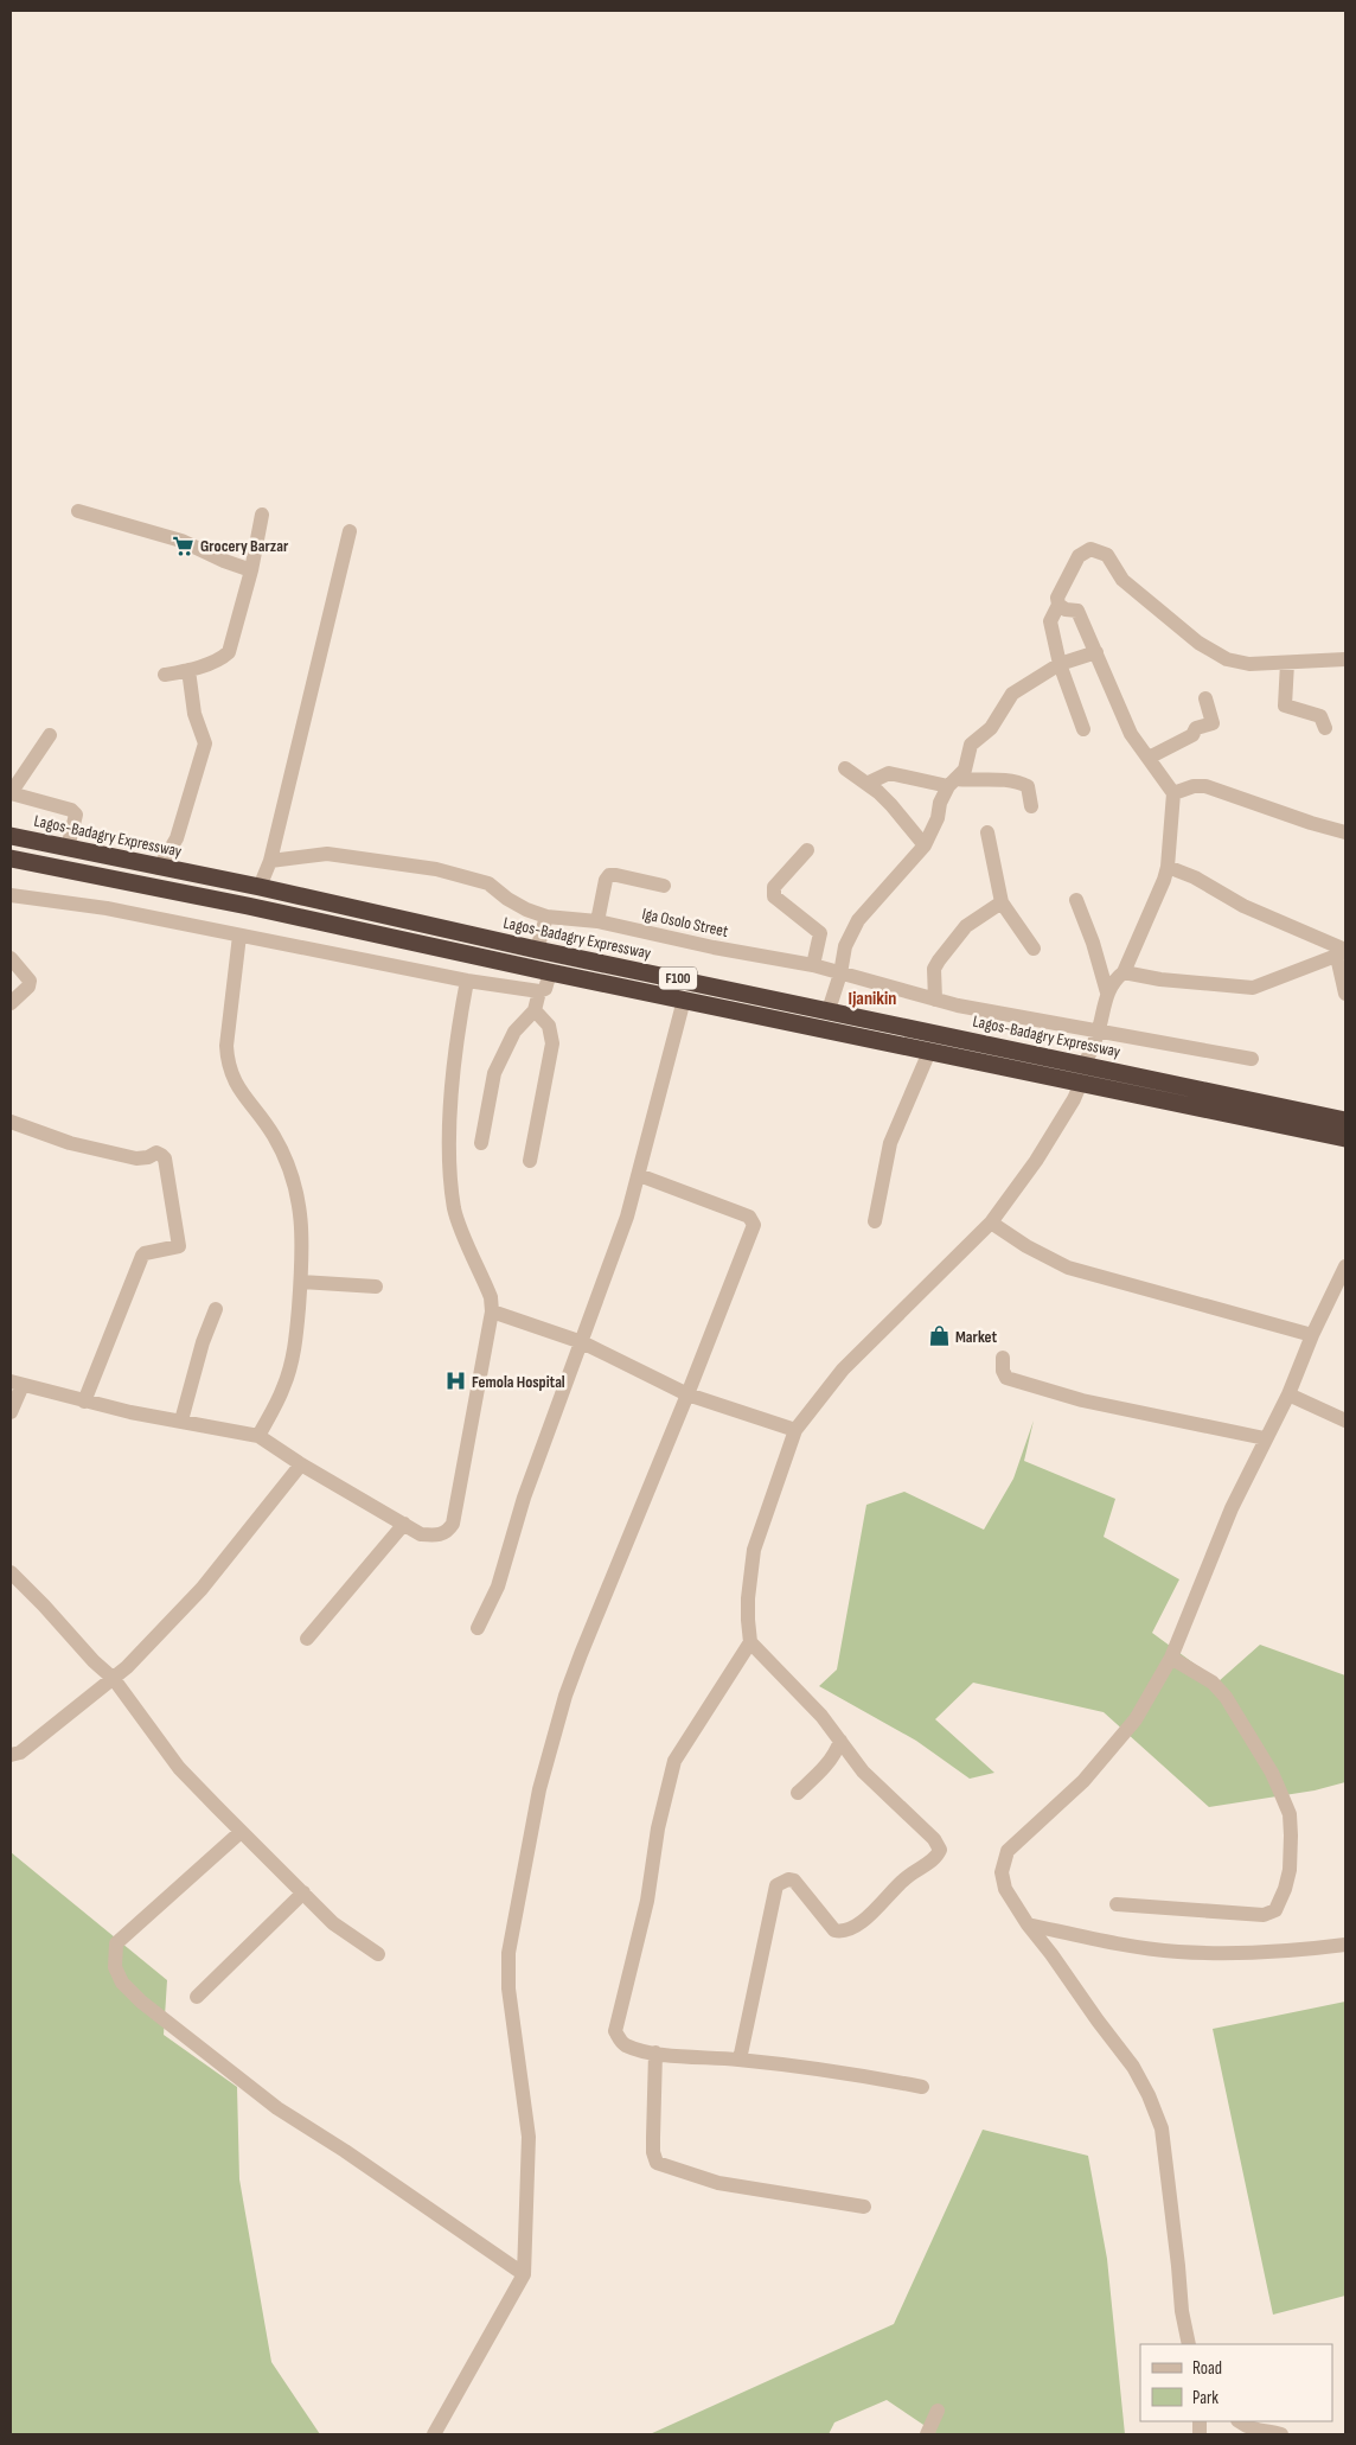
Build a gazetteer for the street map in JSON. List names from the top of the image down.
{
  "streets": {
    "highway": ["Lagos-Badagry Expressway", "F100"],
    "street": ["Iga Osolo Street"]
  },
  "districts": ["Ijanikin"],
  "places": {
    "supermarket": ["Grocery Barzar"],
    "shop": ["Market"],
    "hospital": ["Femola Hospital"]
  },
  "legend": ["Road", "Park"]
}
